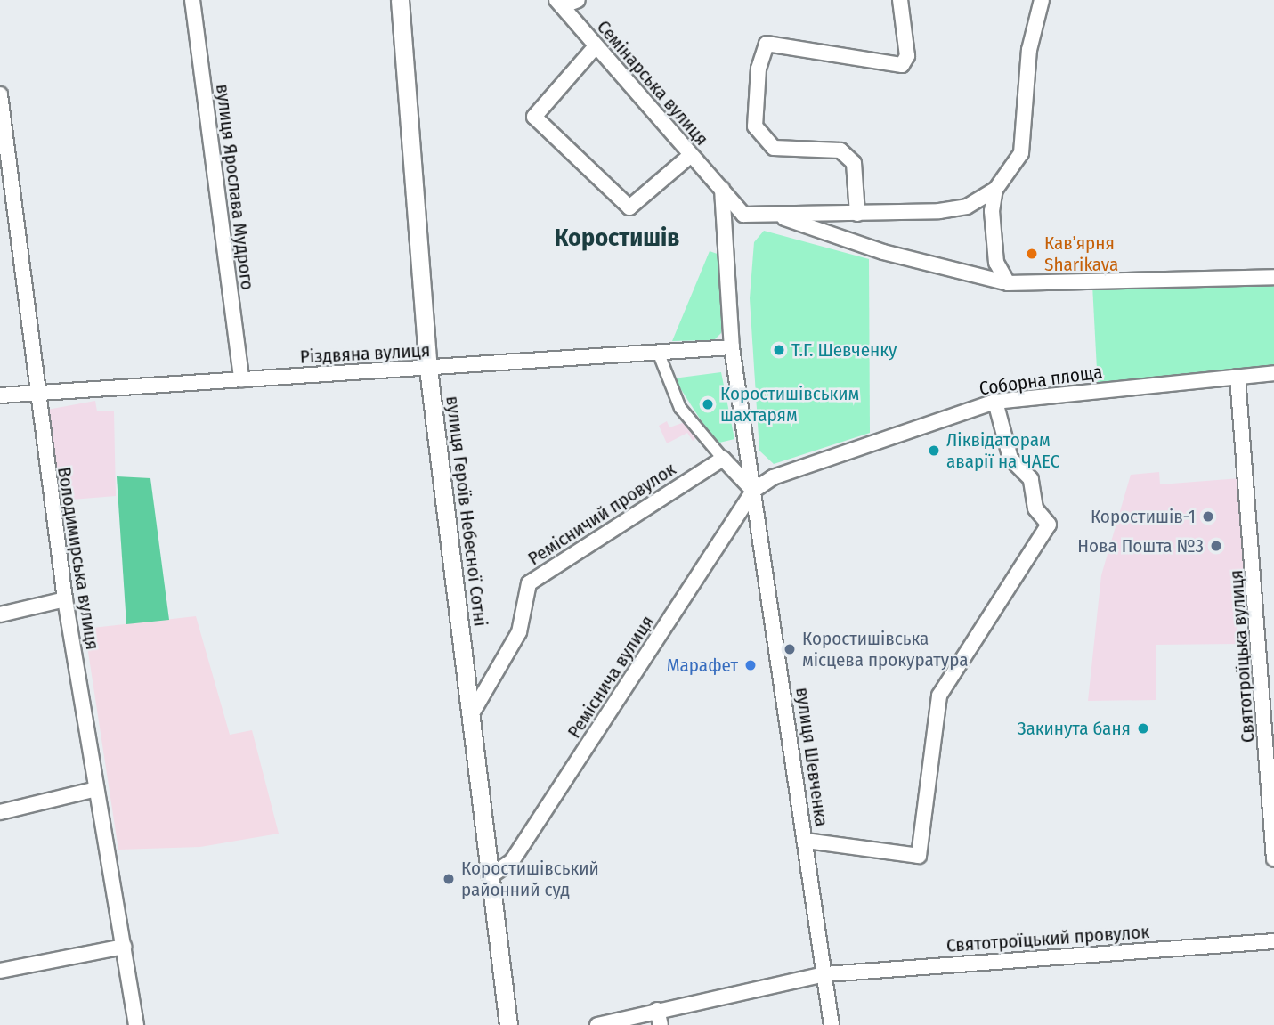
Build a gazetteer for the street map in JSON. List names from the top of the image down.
{
  "streets": {
    "street": [
      "Семінарська вулиця",
      "вулиця Ярослава Мудрого",
      "Різдвяна вулиця",
      "Соборна площа",
      "вулиця Героїв Небесної Сотні",
      "Ремісничий провулок",
      "Володимирська вулиця",
      "Святотроїцька вулиця",
      "Реміснича вулиця",
      "вулиця Шевченка",
      "Святотроїцький провулок"
    ]
  },
  "crossings": [
    ["Семінарська вулиця", "вулиця Шевченка"],
    ["вулиця Ярослава Мудрого", "Різдвяна вулиця"],
    ["Різдвяна вулиця", "вулиця Героїв Небесної Сотні"],
    ["Різдвяна вулиця", "Володимирська вулиця"],
    ["Різдвяна вулиця", "вулиця Шевченка"],
    ["Соборна площа", "Святотроїцька вулиця"],
    ["Соборна площа", "Реміснича вулиця"],
    ["Соборна площа", "вулиця Шевченка"],
    ["вулиця Героїв Небесної Сотні", "Ремісничий провулок"],
    ["вулиця Героїв Небесної Сотні", "Реміснича вулиця"],
    ["Реміснича вулиця", "вулиця Шевченка"],
    ["вулиця Шевченка", "Святотроїцький провулок"]
  ],
  "districts": ["Коростишів"],
  "places": [
    "Кав’ярня Sharikava",
    "Т.Г. Шевченку",
    "Коростишівським шахтарям",
    "Ліквідаторам аварії на ЧАЕС",
    "Коростишів-1",
    "Нова Пошта №3",
    "Коростишівська місцева прокуратура",
    "Марафет",
    "Закинута баня",
    "Коростишівський районний суд"
  ]
}
